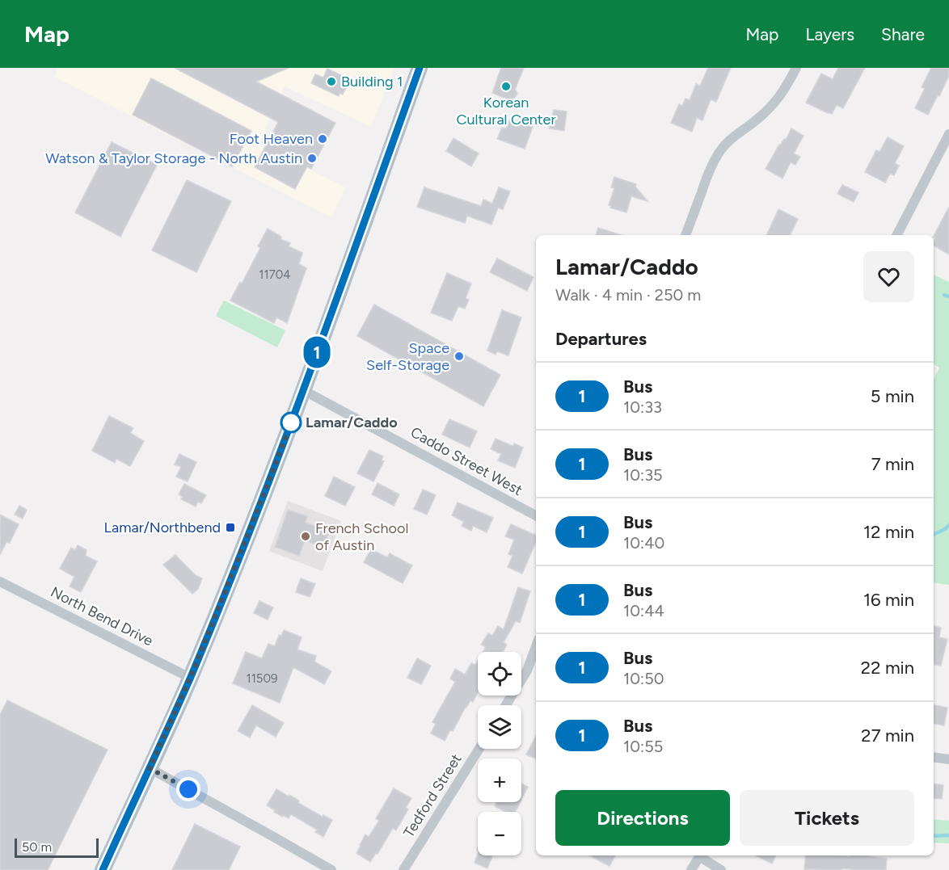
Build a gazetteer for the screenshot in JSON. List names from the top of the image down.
{
  "streets": {
    "street": ["Caddo Street West", "North Bend Drive", "Tedford Street"]
  },
  "places": {
    "other": [
      "Building 1",
      "Korean Cultural Center",
      "Foot Heaven",
      "Watson & Taylor Storage - North Austin",
      "Space Self-Storage",
      "Lamar/Caddo",
      "French School of Austin"
    ],
    "transit": ["Lamar/Northbend"]
  },
  "lines": ["bus line 1"],
  "house_numbers": ["11704", "11509"],
  "scale_bar": "50 m",
  "page": {
    "header": "Map",
    "nav": ["Map", "Layers", "Share"],
    "on_map": "1",
    "heading": [
      ["Lamar/Caddo", "Walk · 4 min · 250 m"],
      "Departures"
    ],
    "list": [
      {
        "mark": "1",
        "name": "Bus",
        "note": "10:33",
        "value": "5 min"
      },
      {
        "mark": "1",
        "name": "Bus",
        "note": "10:35",
        "value": "7 min"
      },
      {
        "mark": "1",
        "name": "Bus",
        "note": "10:40",
        "value": "12 min"
      },
      {
        "mark": "1",
        "name": "Bus",
        "note": "10:44",
        "value": "16 min"
      },
      {
        "mark": "1",
        "name": "Bus",
        "note": "10:50",
        "value": "22 min"
      },
      {
        "mark": "1",
        "name": "Bus",
        "note": "10:55",
        "value": "27 min"
      }
    ],
    "map_buttons": ["+", "−"],
    "buttons": ["Directions", "Tickets"],
    "scale": "50 m"
  }
}
